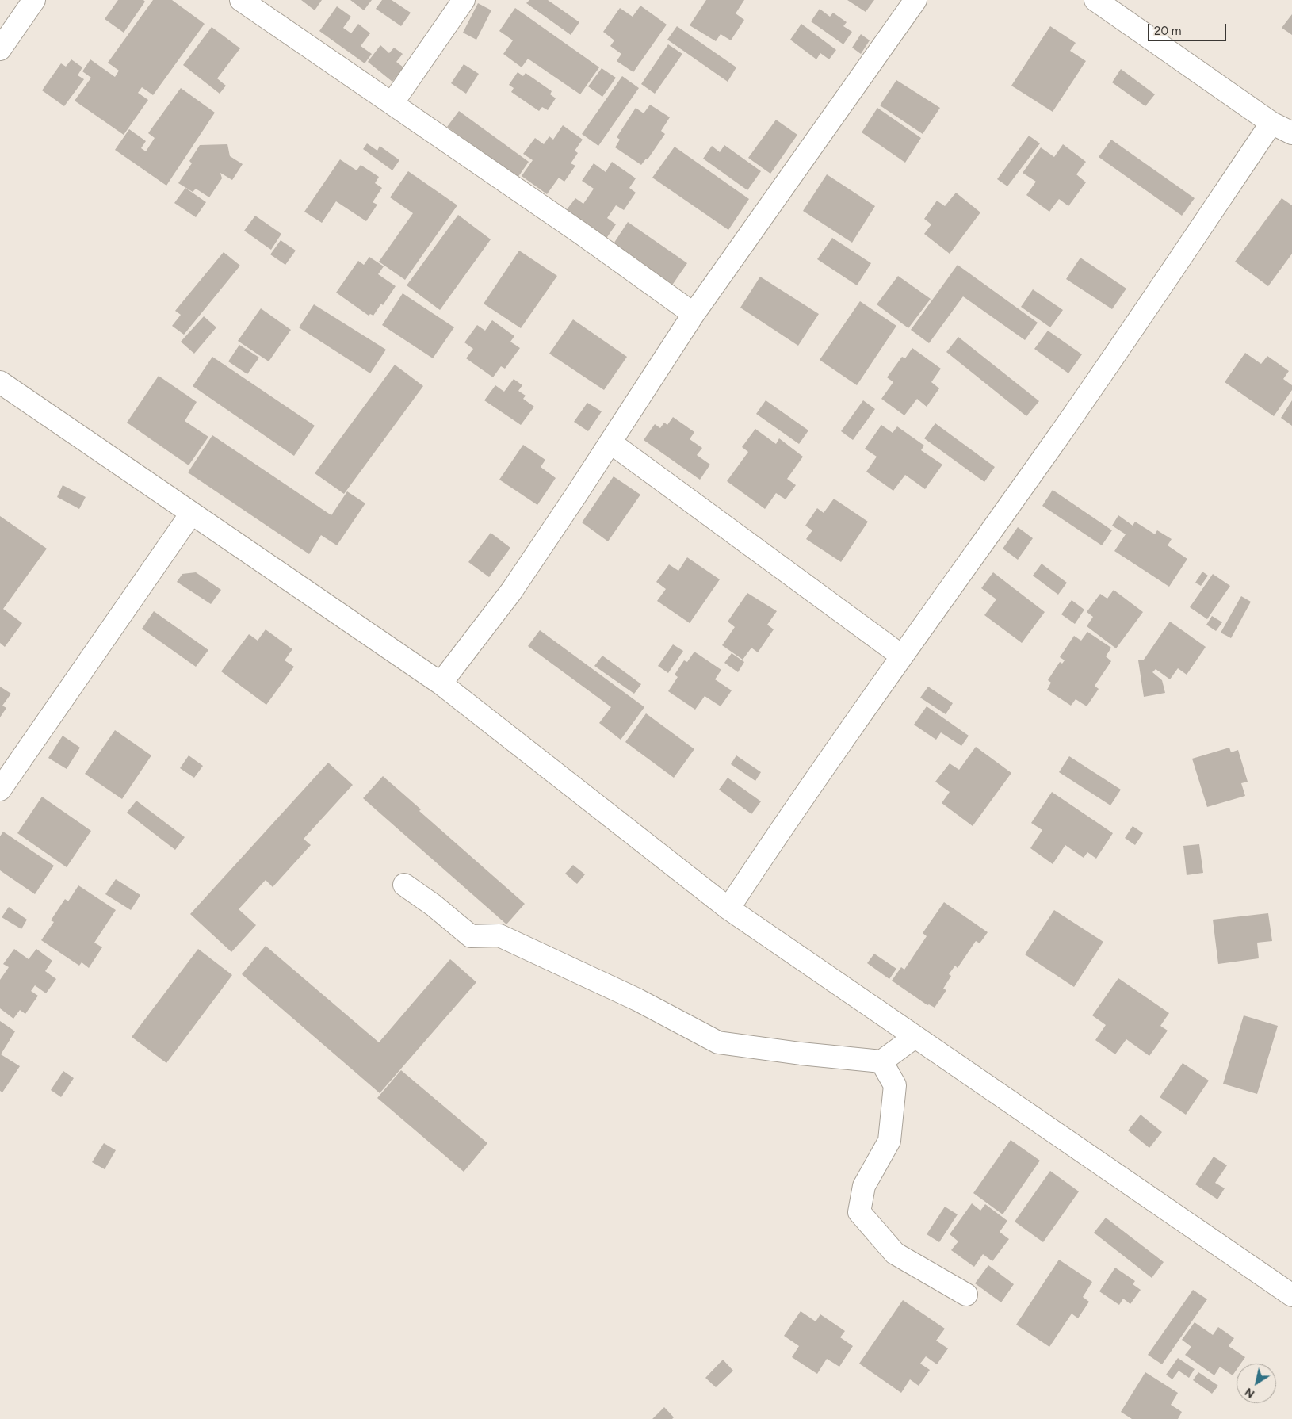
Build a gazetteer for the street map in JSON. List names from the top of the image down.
{
  "scale_bar": "20 m",
  "north": "bottom left"
}
